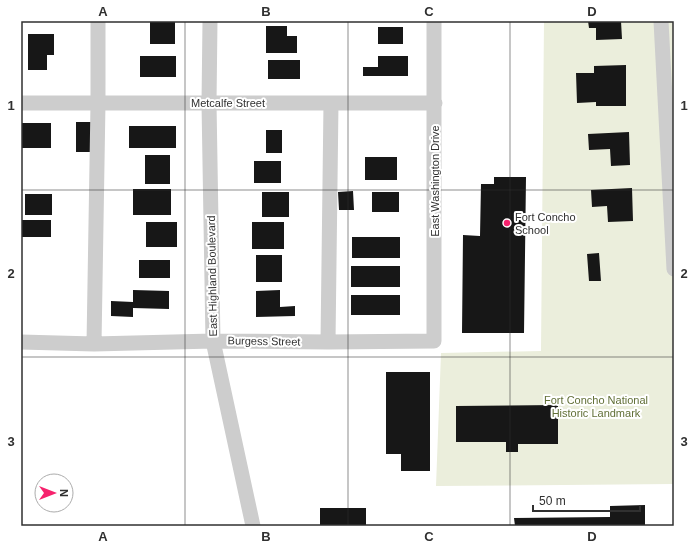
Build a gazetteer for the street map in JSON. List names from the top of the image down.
{
  "streets": {
    "street": [
      "Metcalfe Street",
      "East Washington Drive",
      "East Highland Boulevard",
      "Burgess Street"
    ]
  },
  "crossings": [
    ["Metcalfe Street", "East Washington Drive"],
    ["Metcalfe Street", "East Highland Boulevard"],
    ["East Washington Drive", "Burgess Street"],
    ["East Highland Boulevard", "Burgess Street"]
  ],
  "parks": ["Fort Concho National Historic Landmark"],
  "places": ["Fort Concho School"],
  "scale_bar": "50 m",
  "north": "right",
  "grid": {
    "columns": [
      "A",
      "B",
      "C",
      "D"
    ],
    "rows": ["1", "2", "3"]
  }
}
